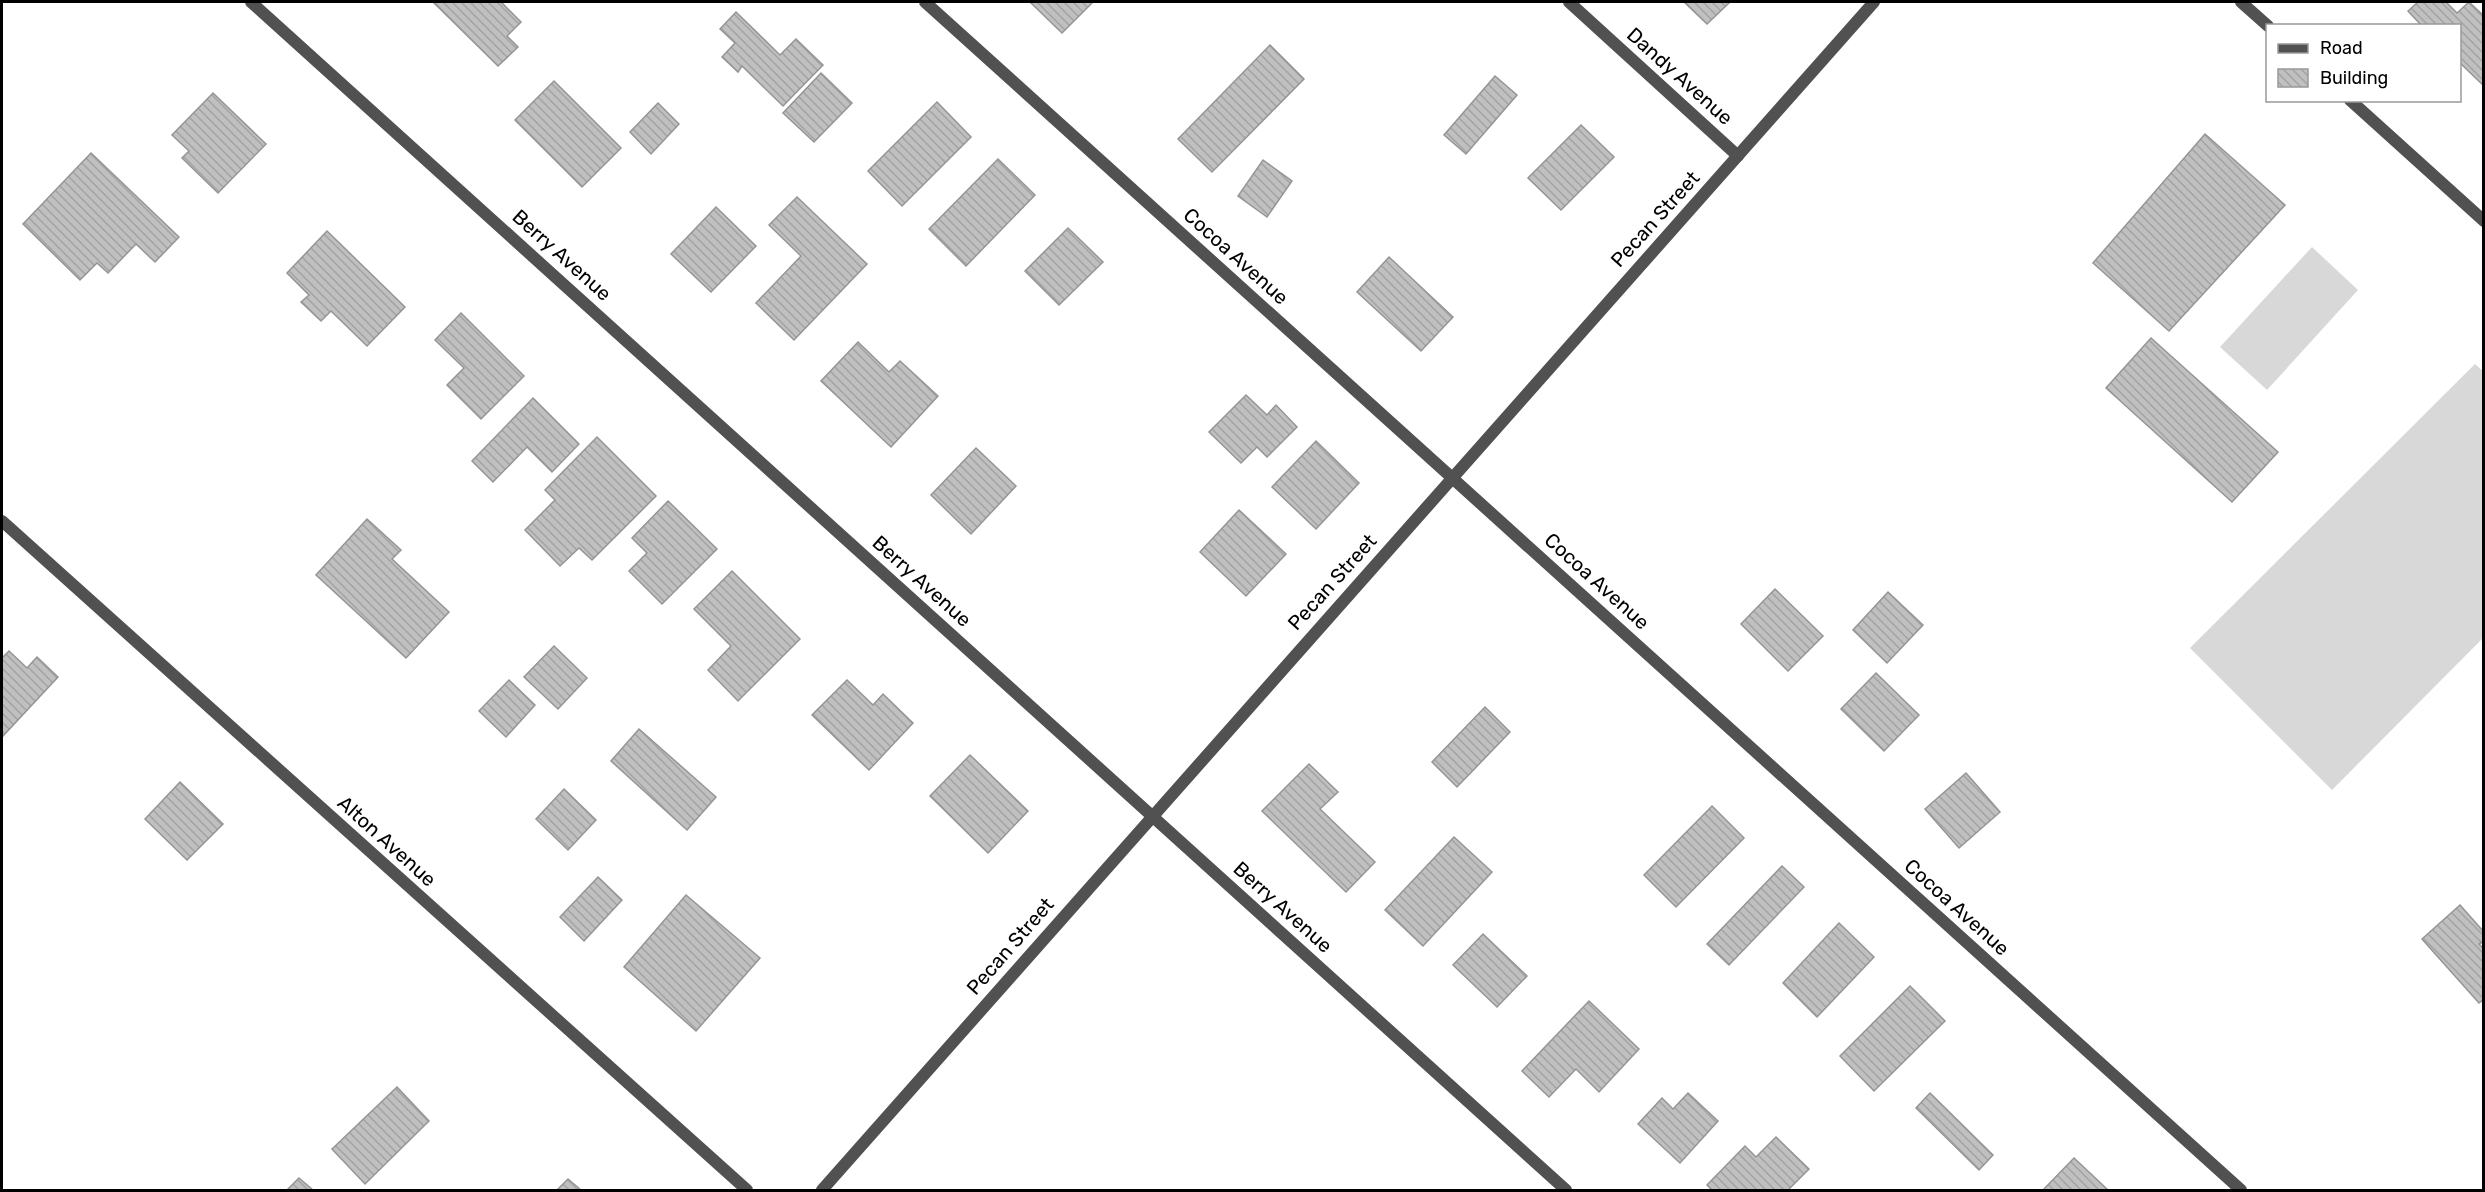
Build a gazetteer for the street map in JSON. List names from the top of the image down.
{
  "streets": {
    "street": [
      "Dandy Avenue",
      "Pecan Street",
      "Berry Avenue",
      "Cocoa Avenue",
      "Alton Avenue"
    ]
  },
  "crossings": [
    ["Dandy Avenue", "Pecan Street"],
    ["Pecan Street", "Berry Avenue"],
    ["Pecan Street", "Cocoa Avenue"]
  ],
  "legend": ["Road", "Building"]
}
